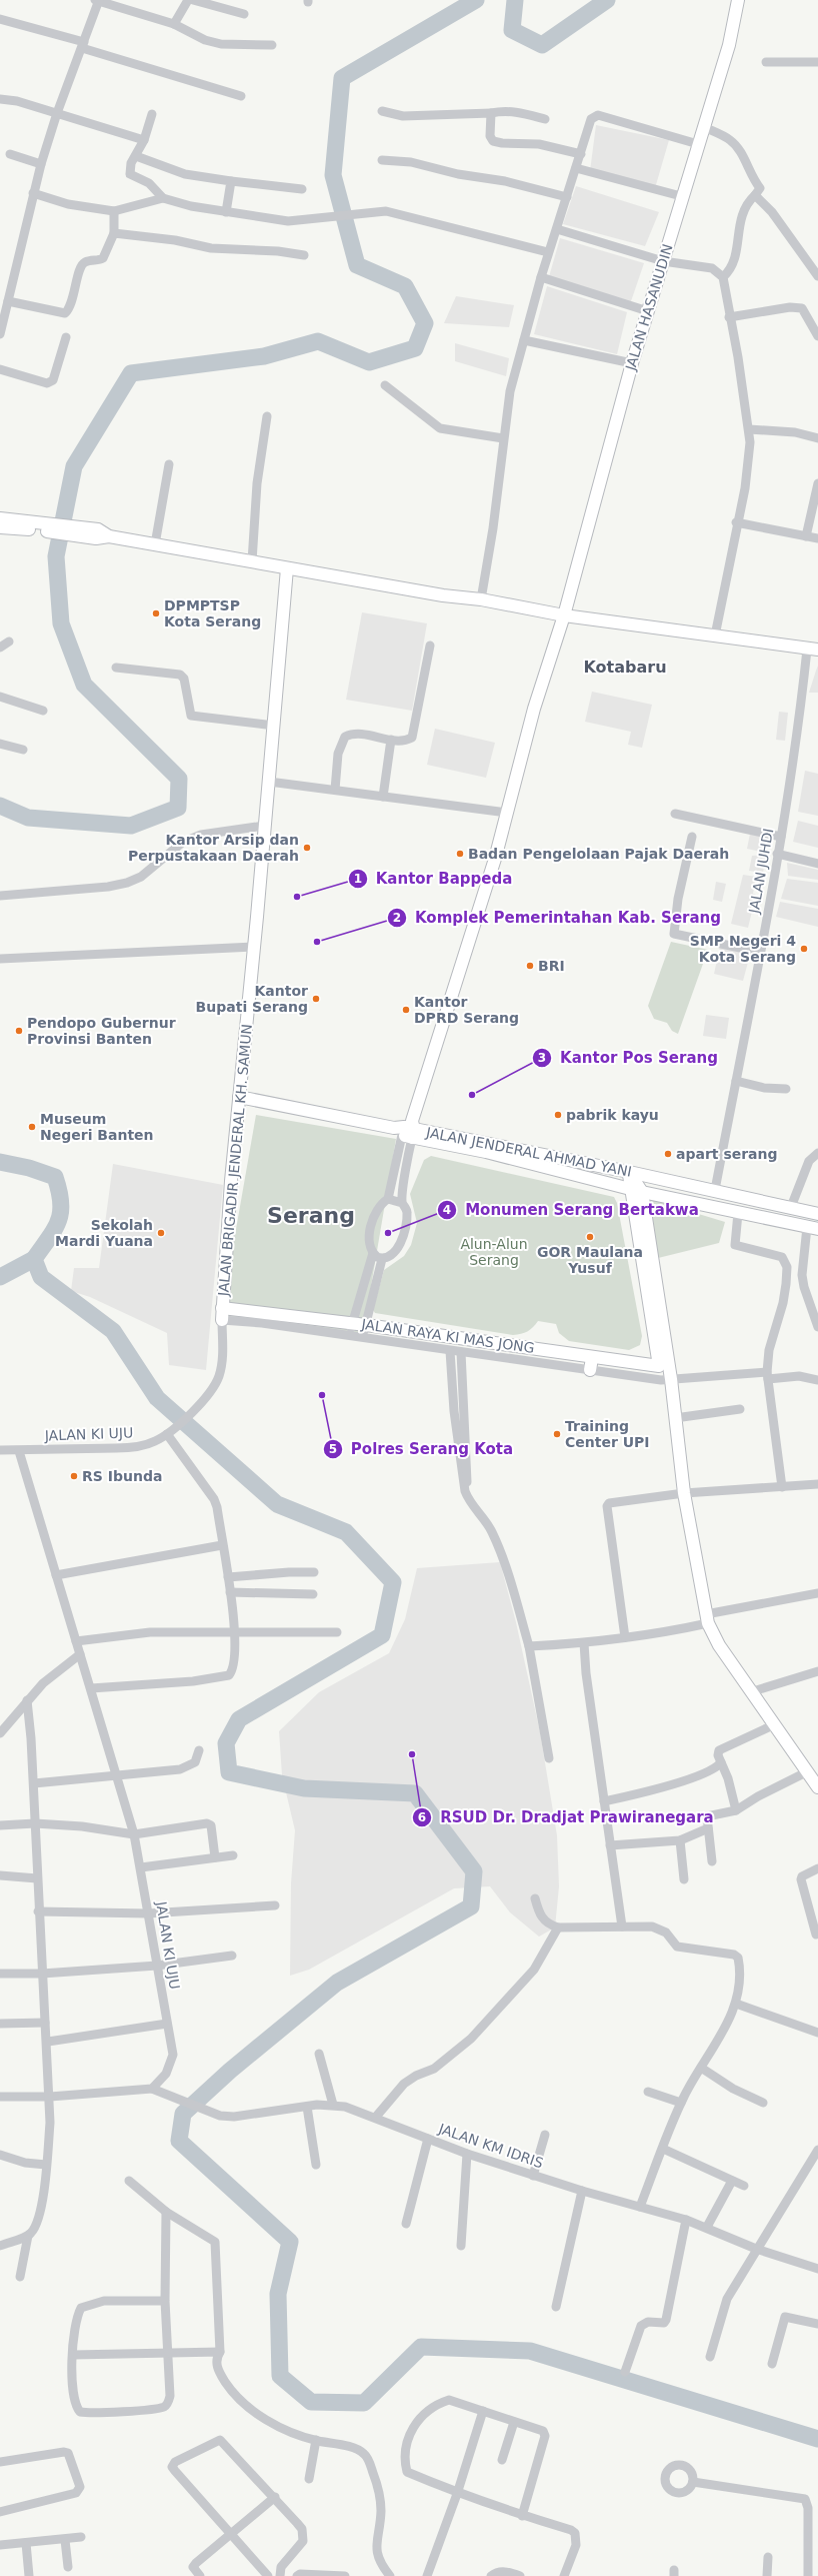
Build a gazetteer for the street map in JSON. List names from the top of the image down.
{
  "streets": {
    "main road": ["JALAN HASANUDIN", "JALAN JENDERAL AHMAD YANI", "JALAN BRIGADIR JENDERAL KH. SAMUN"],
    "street": [
      "JALAN JUHDI",
      "JALAN RAYA KI MAS JONG",
      "JALAN KI UJU",
      "JALAN KM IDRIS"
    ]
  },
  "crossings": [
    ["JALAN HASANUDIN", "JALAN JENDERAL AHMAD YANI"],
    ["JALAN JUHDI", "JALAN JENDERAL AHMAD YANI"],
    ["JALAN JENDERAL AHMAD YANI", "JALAN BRIGADIR JENDERAL KH. SAMUN"],
    ["JALAN BRIGADIR JENDERAL KH. SAMUN", "JALAN RAYA KI MAS JONG"],
    ["JALAN BRIGADIR JENDERAL KH. SAMUN", "JALAN KI UJU"],
    ["JALAN RAYA KI MAS JONG", "JALAN KI UJU"],
    ["JALAN KI UJU", "JALAN KM IDRIS"]
  ],
  "districts": ["Kotabaru", "Serang"],
  "parks": ["Alun-Alun Serang"],
  "places": [
    "DPMPTSP Kota Serang",
    "Kantor Arsip dan Perpustakaan Daerah",
    "Badan Pengelolaan Pajak Daerah",
    "Kantor Bappeda",
    "Komplek Pemerintahan Kab. Serang",
    "SMP Negeri 4 Kota Serang",
    "BRI",
    "Kantor Bupati Serang",
    "Kantor DPRD Serang",
    "Pendopo Gubernur Provinsi Banten",
    "Kantor Pos Serang",
    "pabrik kayu",
    "Museum Negeri Banten",
    "apart serang",
    "Sekolah Mardi Yuana",
    "Monumen Serang Bertakwa",
    "GOR Maulana Yusuf",
    "Polres Serang Kota",
    "Training Center UPI",
    "RS Ibunda",
    "RSUD Dr. Dradjat Prawiranegara"
  ]
}
